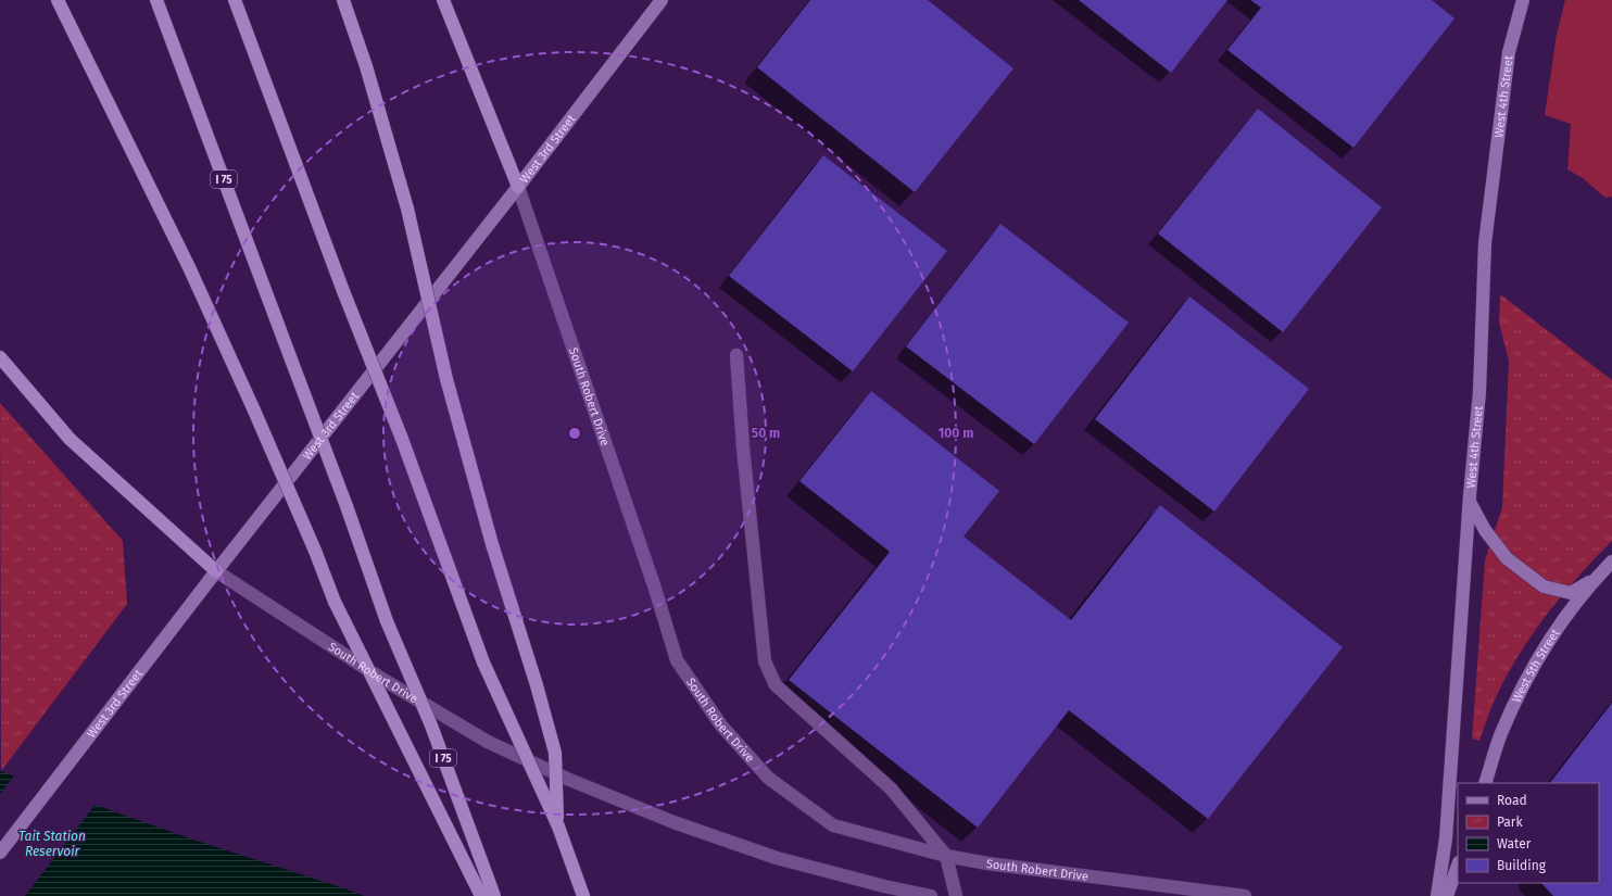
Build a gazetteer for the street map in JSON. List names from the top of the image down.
{
  "streets": {
    "highway": ["I 75"],
    "main road": ["West 4th Street", "West 3rd Street", "West 5th Street"],
    "street": ["South Robert Drive"]
  },
  "crossings": [
    ["West 3rd Street", "South Robert Drive"]
  ],
  "water": ["Tait Station Reservoir"],
  "legend": [
    "Road",
    "Park",
    "Water",
    "Building"
  ],
  "rings": ["50 m", "100 m"]
}
